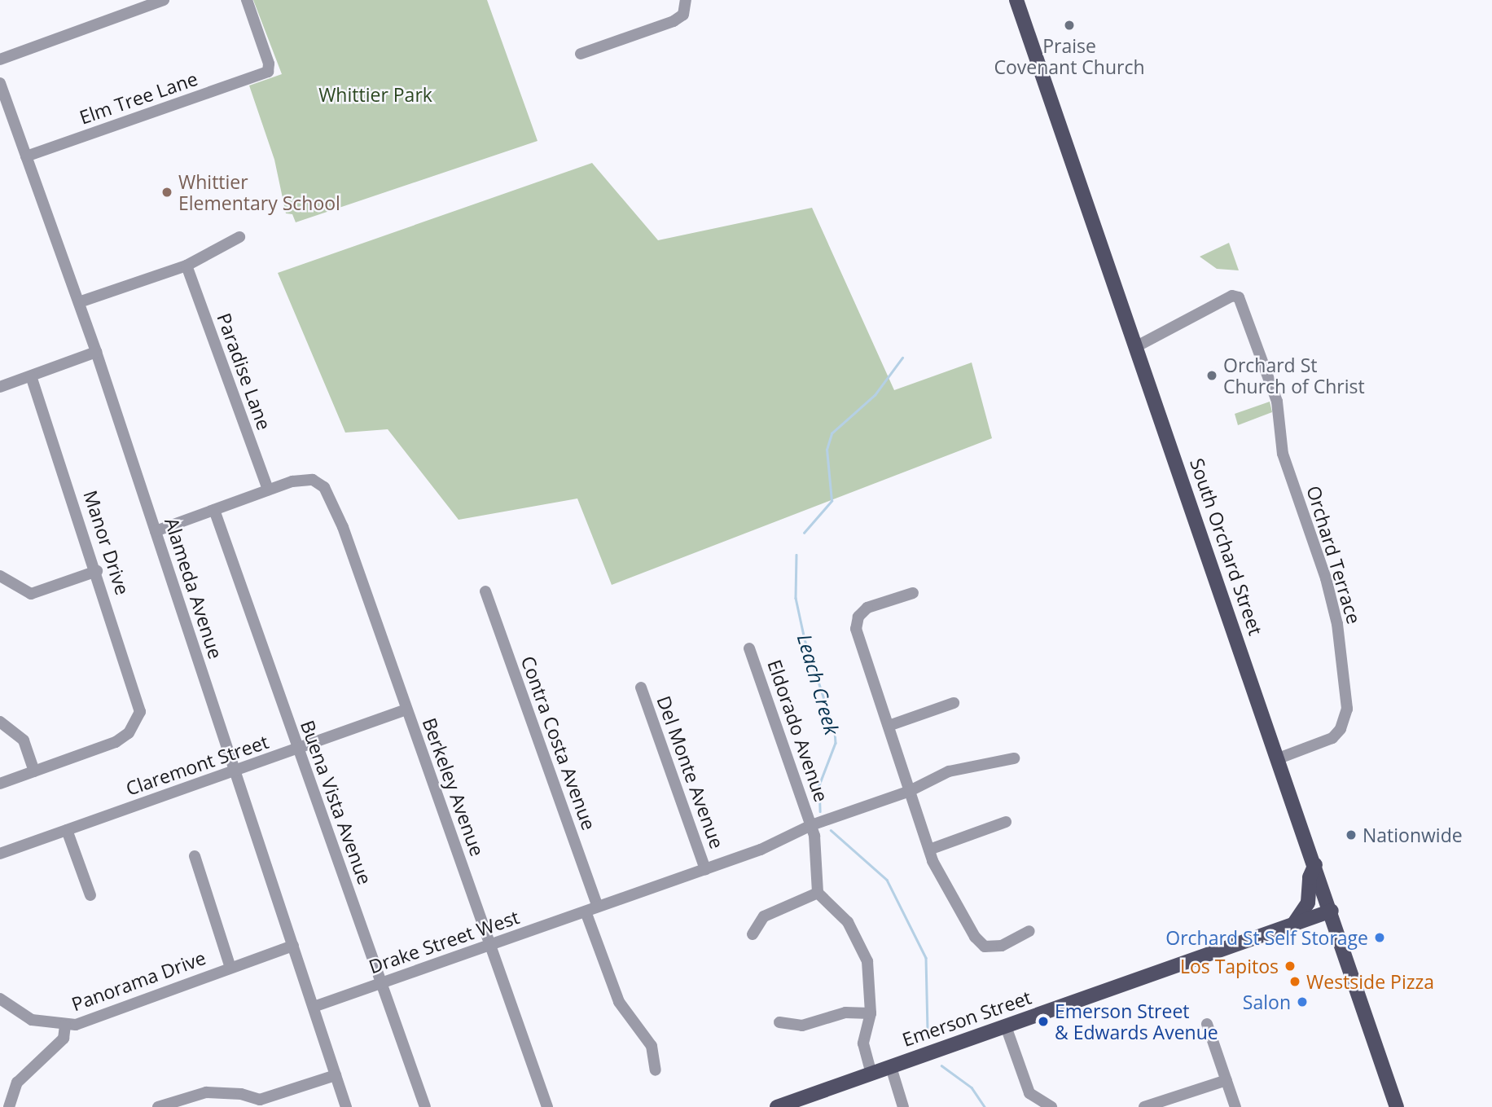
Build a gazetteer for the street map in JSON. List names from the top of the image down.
{
  "streets": {
    "main road": ["South Orchard Street", "Emerson Street"],
    "street": [
      "Elm Tree Lane",
      "Paradise Lane",
      "Manor Drive",
      "Orchard Terrace",
      "Alameda Avenue",
      "Eldorado Avenue",
      "Contra Costa Avenue",
      "Claremont Street",
      "Del Monte Avenue",
      "Berkeley Avenue",
      "Buena Vista Avenue",
      "Drake Street West",
      "Panorama Drive"
    ]
  },
  "crossings": [
    ["Elm Tree Lane", "Alameda Avenue"],
    ["Paradise Lane", "Berkeley Avenue"],
    ["South Orchard Street", "Orchard Terrace"],
    ["South Orchard Street", "Emerson Street"],
    ["Alameda Avenue", "Claremont Street"],
    ["Alameda Avenue", "Drake Street West"],
    ["Alameda Avenue", "Panorama Drive"],
    ["Contra Costa Avenue", "Drake Street West"],
    ["Claremont Street", "Berkeley Avenue"],
    ["Claremont Street", "Buena Vista Avenue"],
    ["Berkeley Avenue", "Drake Street West"],
    ["Buena Vista Avenue", "Drake Street West"]
  ],
  "water": ["Leach Creek"],
  "parks": ["Whittier Park"],
  "places": [
    "Praise Covenant Church",
    "Whittier Elementary School",
    "Orchard St Church of Christ",
    "Nationwide",
    "Orchard St Self Storage",
    "Los Tapitos",
    "Westside Pizza",
    "Salon",
    "Emerson Street & Edwards Avenue"
  ]
}
